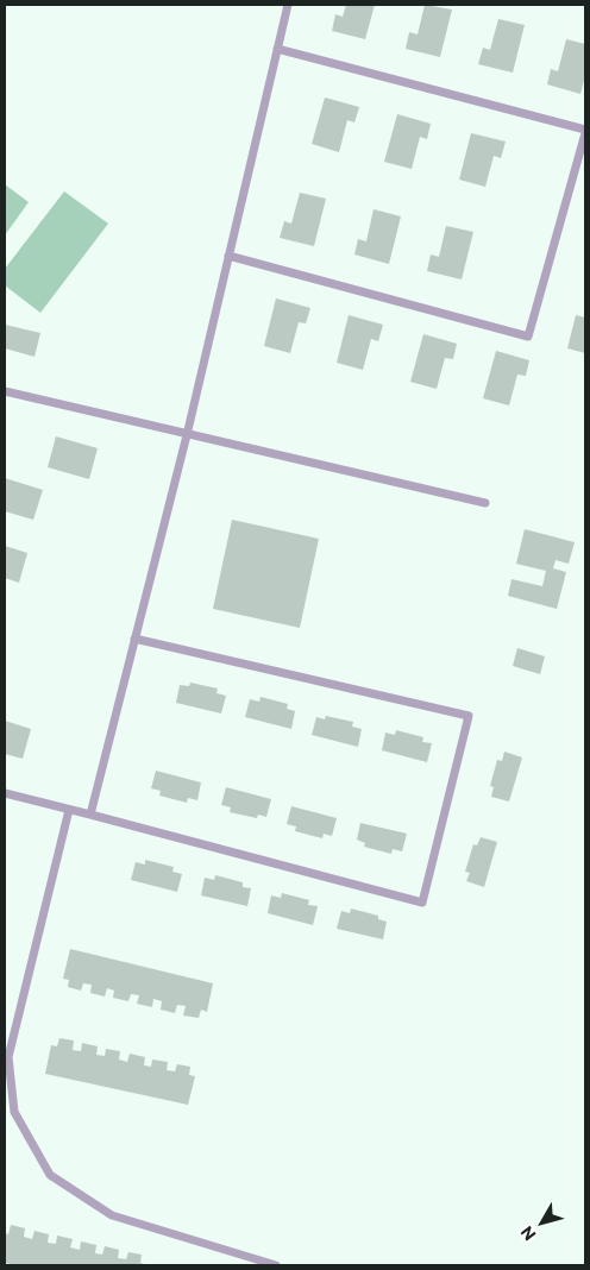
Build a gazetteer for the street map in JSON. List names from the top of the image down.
{
  "north": "bottom left"
}
